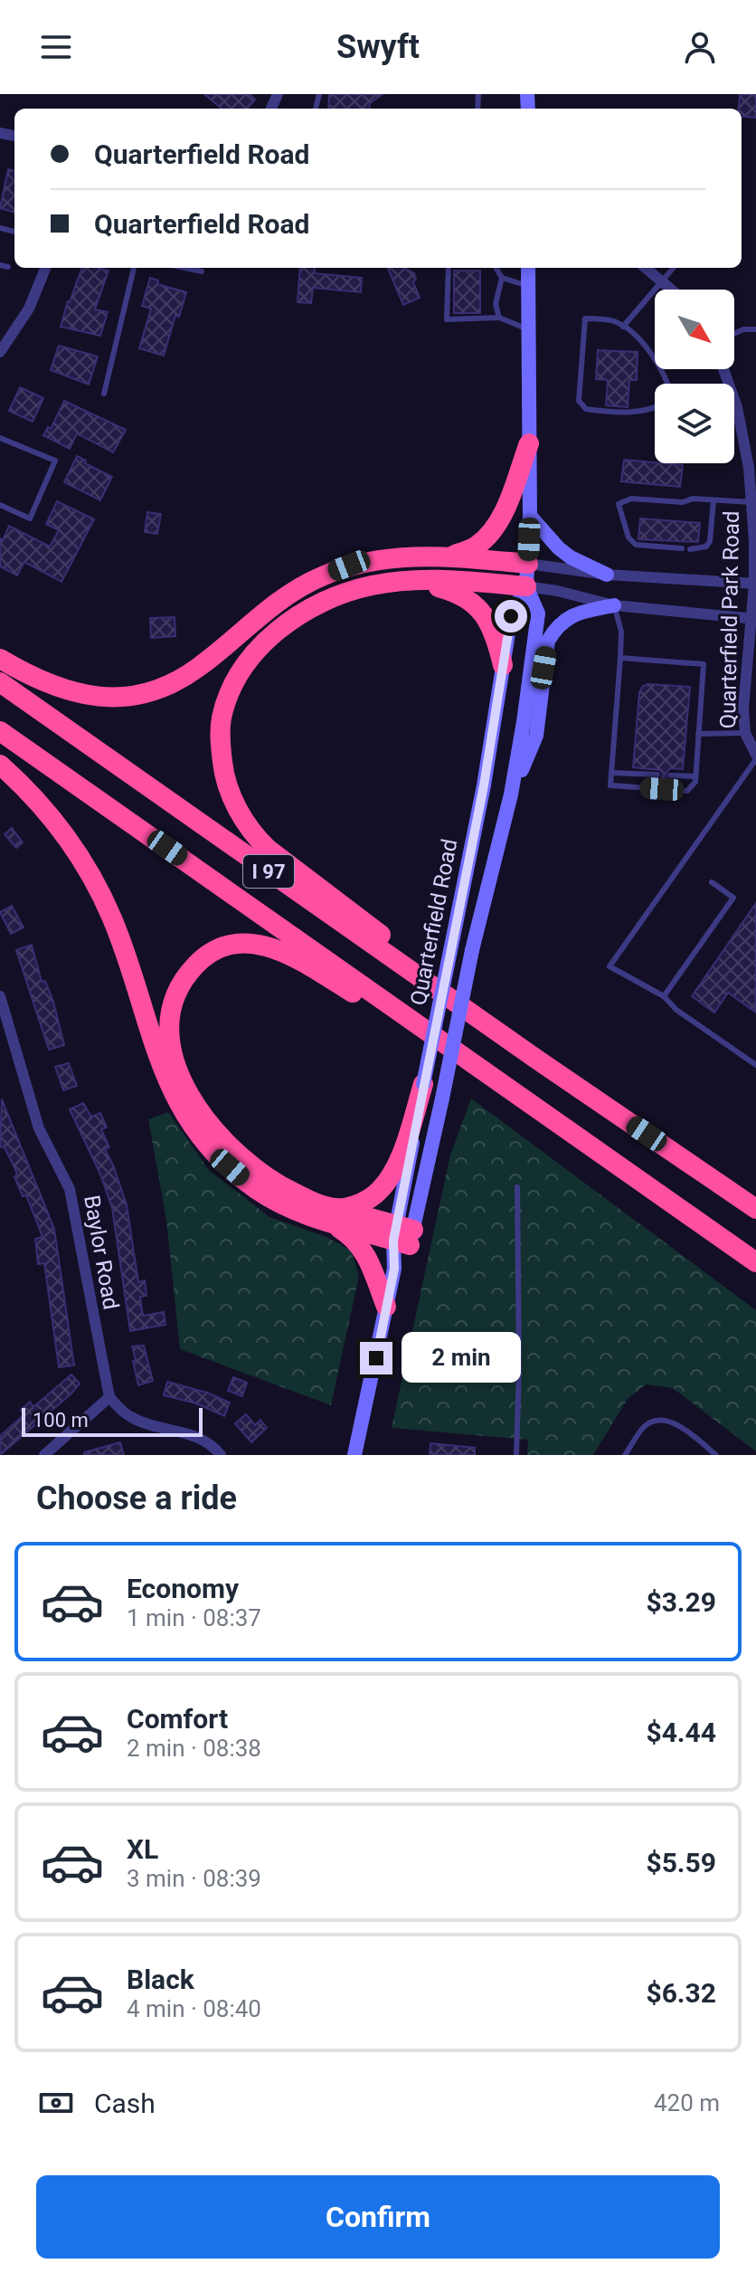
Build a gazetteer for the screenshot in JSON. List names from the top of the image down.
{
  "streets": {
    "highway": ["I 97"],
    "main road": ["Quarterfield Road"],
    "street": ["Quarterfield Park Road", "Baylor Road"]
  },
  "scale_bar": "100 m",
  "north": "bottom right",
  "page": {
    "header": "Swyft",
    "banner": ["Quarterfield Road", "Quarterfield Road"],
    "bubble": "2 min",
    "scale": "100 m",
    "heading": "Choose a ride",
    "list": [
      {
        "name": "Economy",
        "note": "1 min · 08:37",
        "value": "$3.29"
      },
      {
        "name": "Comfort",
        "note": "2 min · 08:38",
        "value": "$4.44"
      },
      {
        "name": "XL",
        "note": "3 min · 08:39",
        "value": "$5.59"
      },
      {
        "name": "Black",
        "note": "4 min · 08:40",
        "value": "$6.32"
      }
    ],
    "pay": ["Cash", "420 m"],
    "buttons": "Confirm"
  }
}
